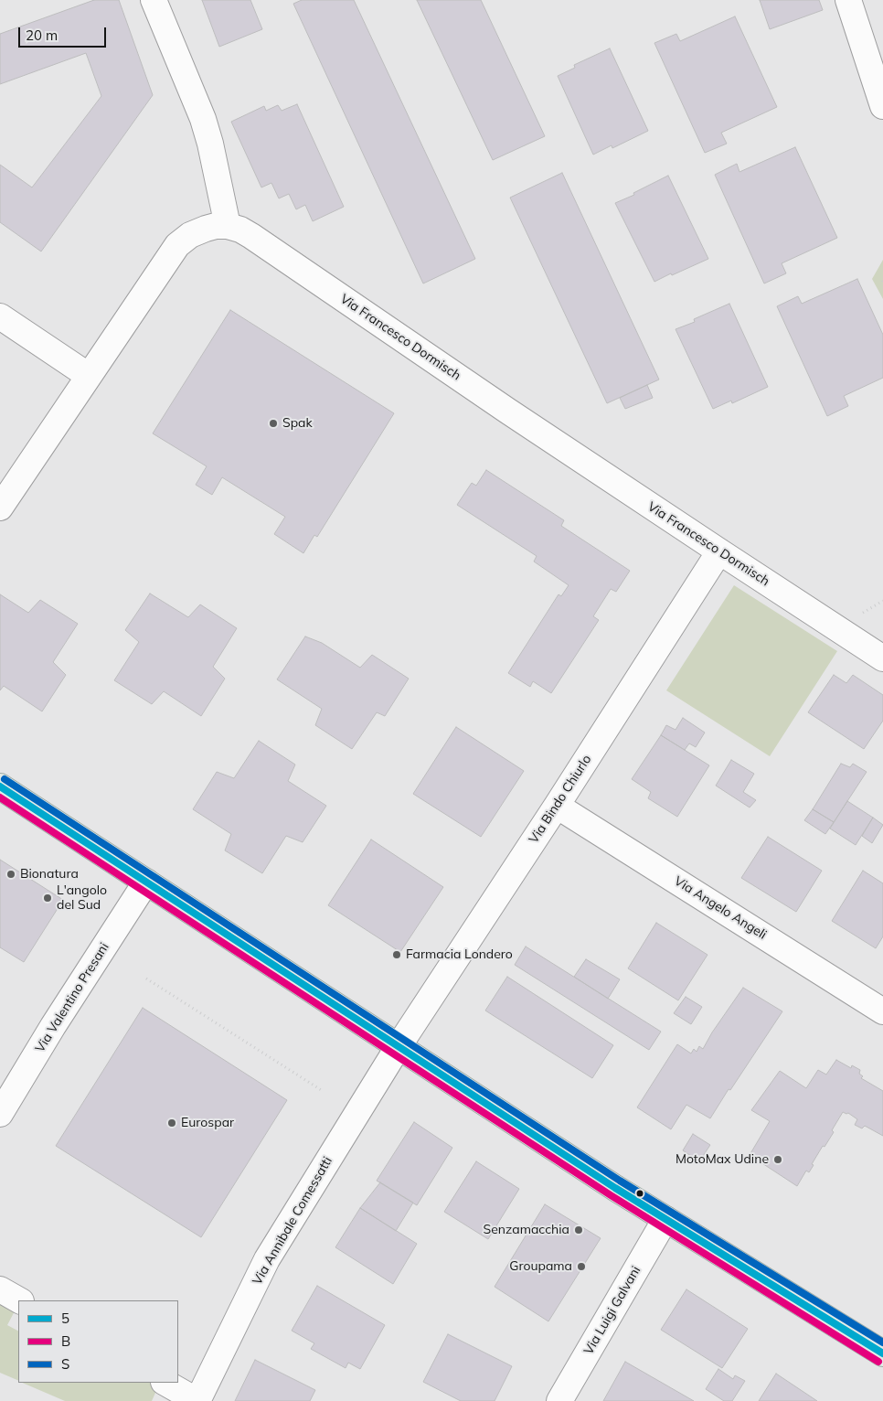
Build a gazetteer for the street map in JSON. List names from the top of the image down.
{
  "streets": {
    "street": [
      "Via Francesco Dormisch",
      "Via Bindo Chiurlo",
      "Via Angelo Angeli",
      "Via Valentino Presani",
      "Via Annibale Comessatti",
      "Via Luigi Galvani"
    ]
  },
  "crossings": [
    ["Via Francesco Dormisch", "Via Bindo Chiurlo"],
    ["Via Bindo Chiurlo", "Via Angelo Angeli"],
    ["Via Bindo Chiurlo", "Via Annibale Comessatti"]
  ],
  "places": [
    "Spak",
    "Bionatura",
    "L'angolo del Sud",
    "Farmacia Londero",
    "Eurospar",
    "MotoMax Udine",
    "Senzamacchia",
    "Groupama"
  ],
  "lines": ["transit line S", "transit line 5", "transit line B"],
  "legend": ["5", "B", "S"],
  "scale_bar": "20 m"
}
